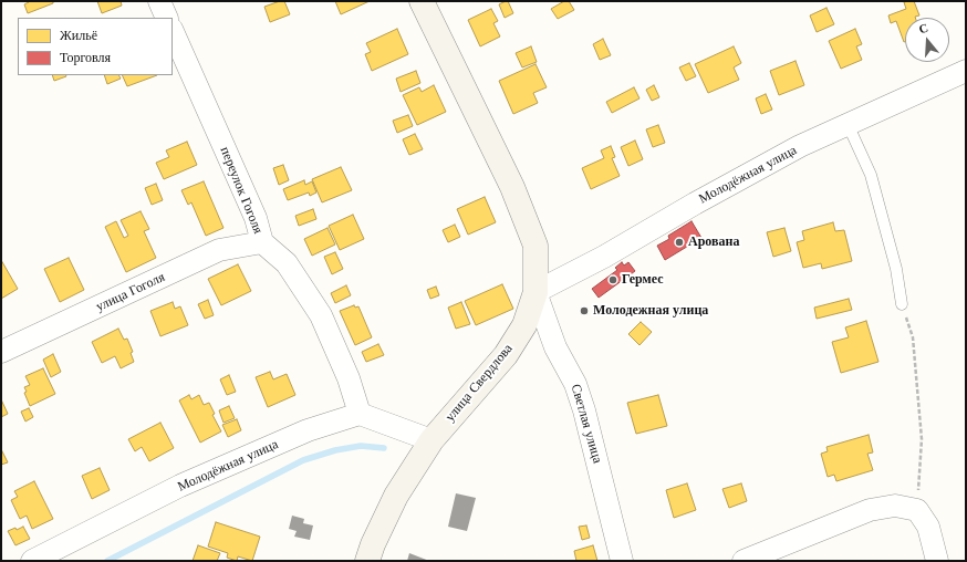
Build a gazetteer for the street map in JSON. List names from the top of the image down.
{
  "streets": {
    "street": [
      "Молодёжная улица",
      "переулок Гоголя",
      "улица Гоголя",
      "улица Свердлова",
      "Светлая улица"
    ]
  },
  "crossings": [
    ["Молодёжная улица", "переулок Гоголя"],
    ["Молодёжная улица", "улица Свердлова"],
    ["Молодёжная улица", "Светлая улица"],
    ["переулок Гоголя", "улица Гоголя"],
    ["улица Свердлова", "Светлая улица"]
  ],
  "places": ["Арована", "Гермес", "Молодежная улица"],
  "legend": ["Жильё", "Торговля"],
  "north": "top"
}
